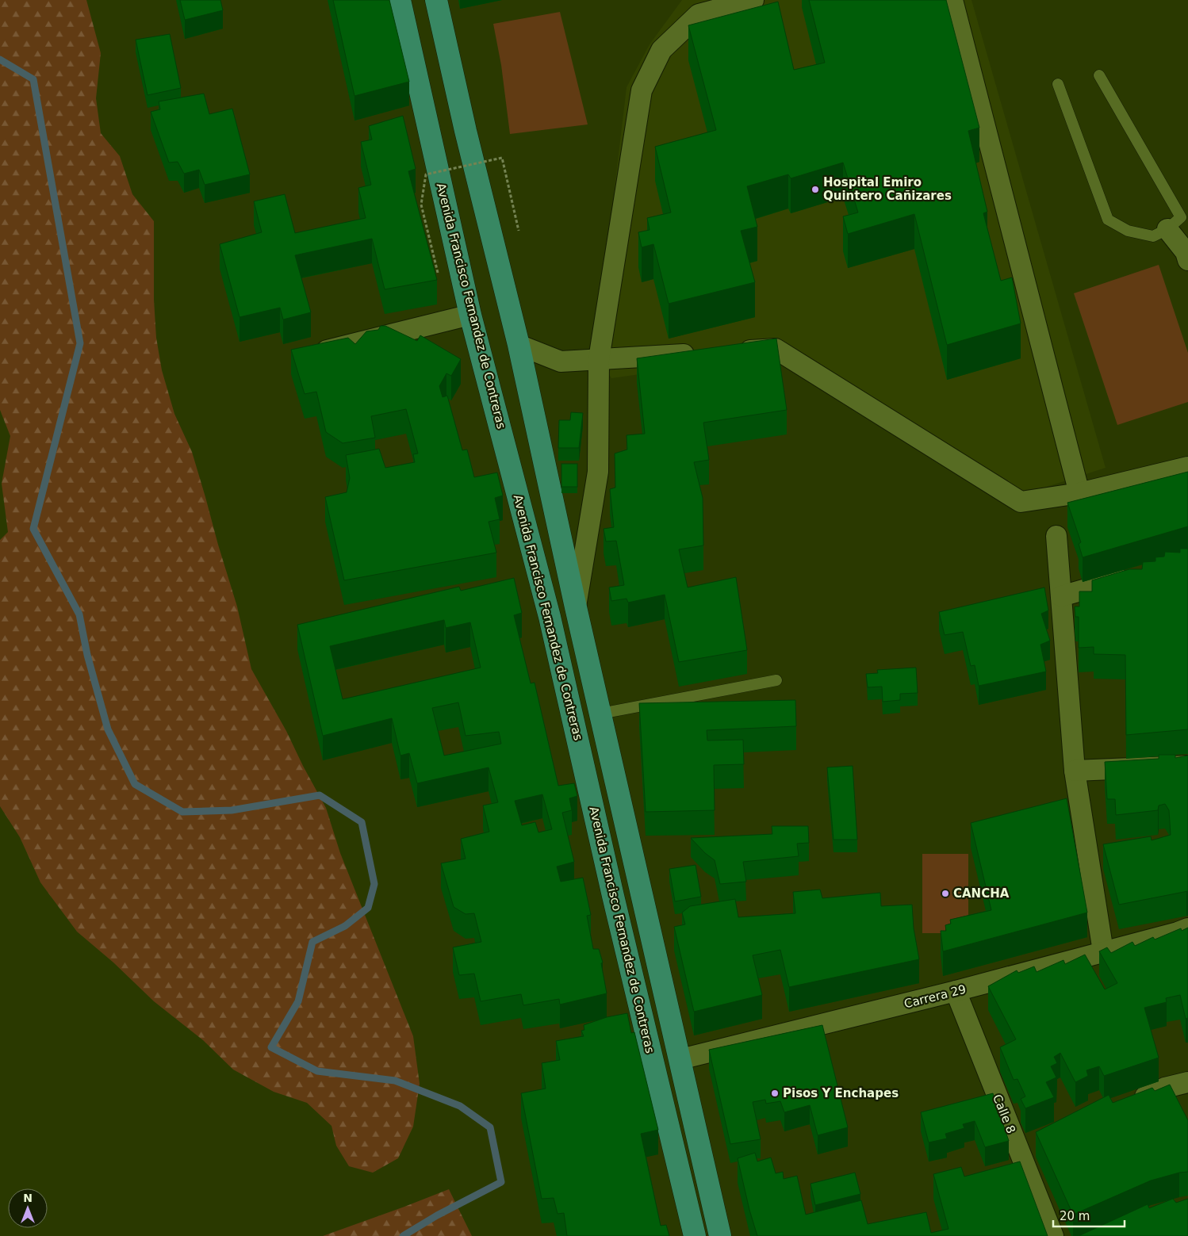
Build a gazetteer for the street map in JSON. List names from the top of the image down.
{
  "streets": {
    "main road": ["Avenida Francisco Fernandez de Contreras"],
    "street": ["Carrera 29", "Calle 8"]
  },
  "crossings": [
    ["Carrera 29", "Calle 8"]
  ],
  "places": ["Hospital Emiro Quintero Cañizares", "CANCHA", "Pisos Y Enchapes"],
  "scale_bar": "20 m",
  "north": "top"
}
